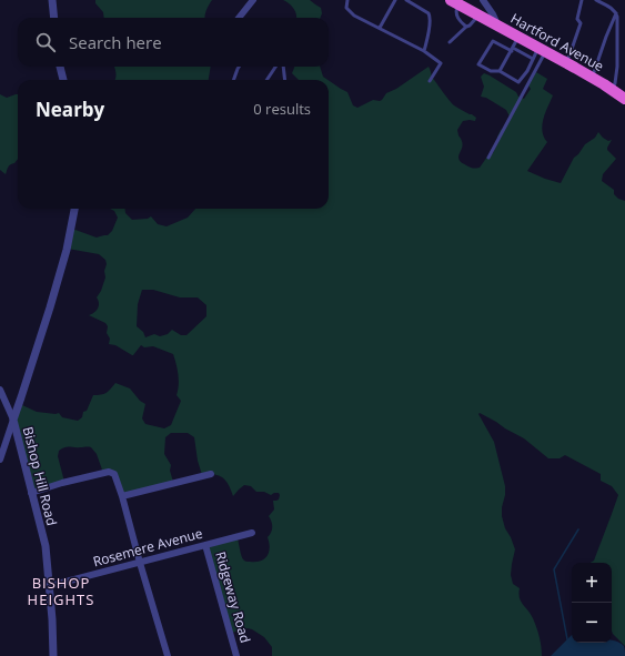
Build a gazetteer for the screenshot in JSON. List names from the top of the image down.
{
  "streets": {
    "highway": ["Hartford Avenue"],
    "street": ["Bishop Hill Road", "Rosemere Avenue", "Ridgeway Road"]
  },
  "crossings": [
    ["Bishop Hill Road", "Rosemere Avenue"],
    ["Rosemere Avenue", "Ridgeway Road"]
  ],
  "districts": ["BISHOP HEIGHTS"],
  "page": {
    "search": "Search here",
    "heading": ["Nearby", "0 results"],
    "map_buttons": ["+", "−"]
  }
}
